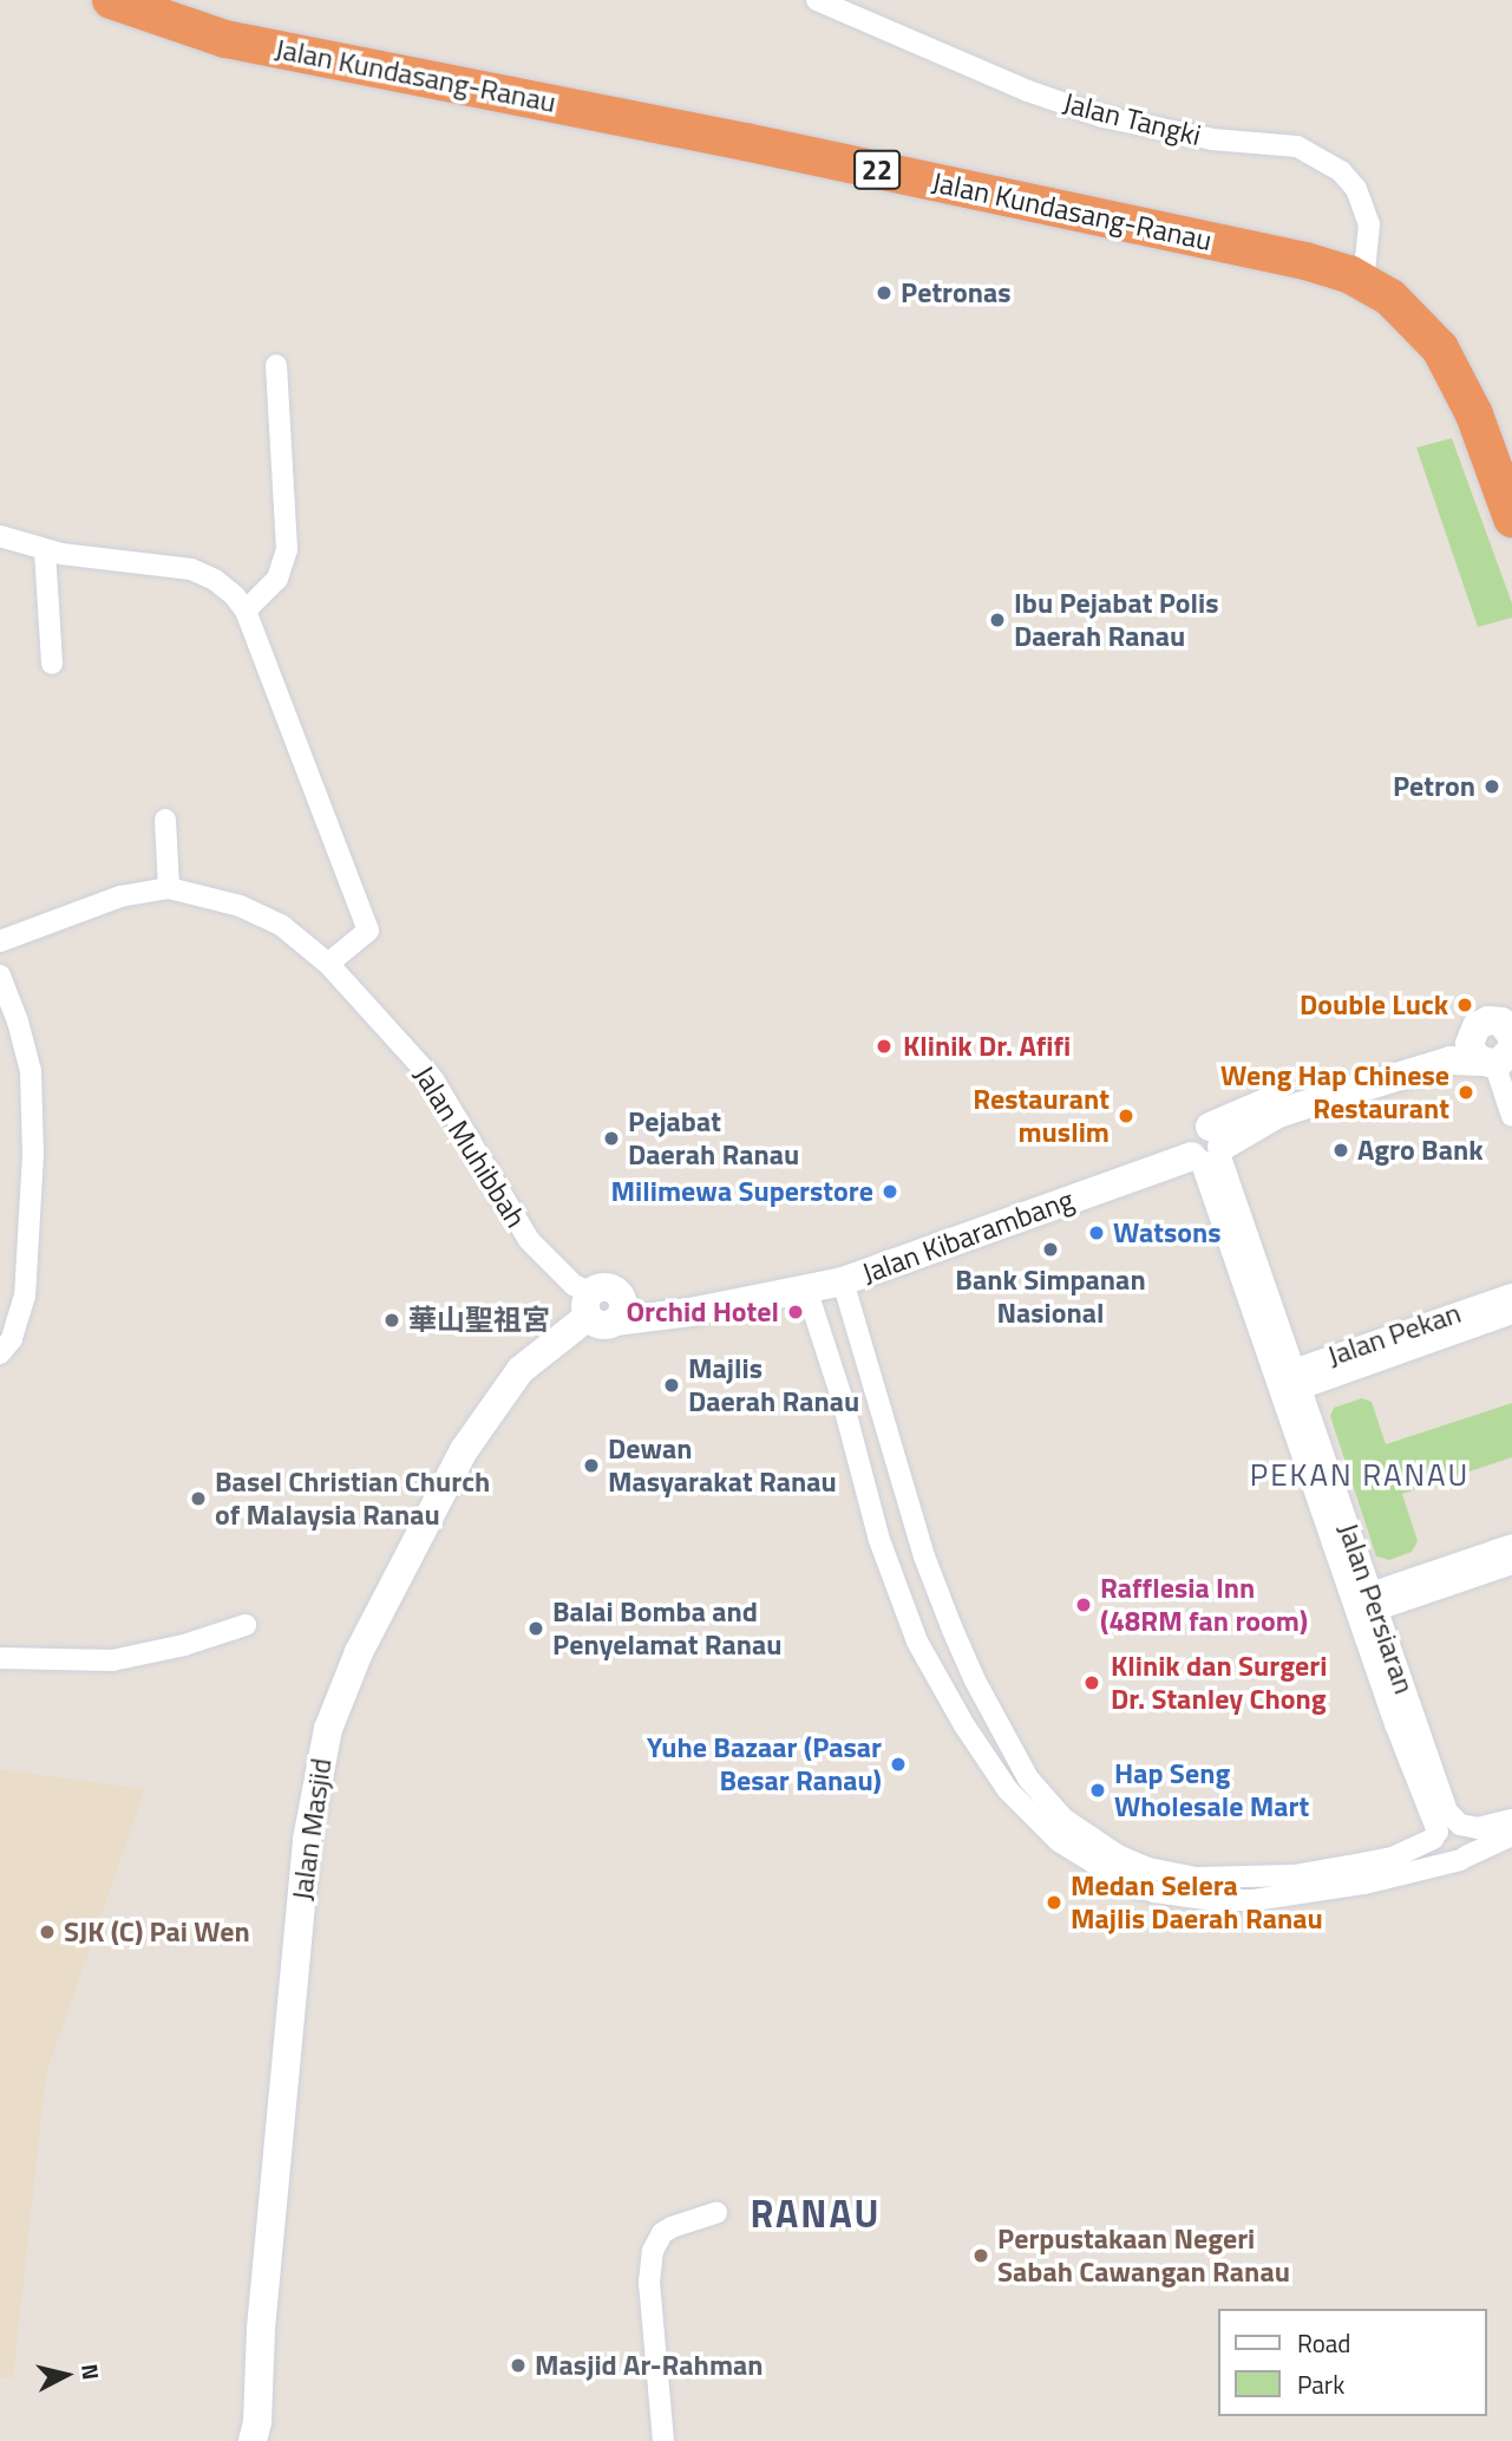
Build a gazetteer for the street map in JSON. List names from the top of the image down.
{
  "streets": {
    "highway": ["Jalan Kundasang-Ranau", "22"],
    "street": [
      "Jalan Tangki",
      "Jalan Muhibbah",
      "Jalan Kibarambang",
      "Jalan Pekan",
      "Jalan Persiaran",
      "Jalan Masjid"
    ]
  },
  "crossings": [
    ["Jalan Kundasang-Ranau", "Jalan Tangki"],
    ["Jalan Muhibbah", "Jalan Kibarambang"],
    ["Jalan Muhibbah", "Jalan Masjid"],
    ["Jalan Kibarambang", "Jalan Persiaran"],
    ["Jalan Kibarambang", "Jalan Masjid"],
    ["Jalan Pekan", "Jalan Persiaran"]
  ],
  "districts": ["PEKAN RANAU", "RANAU"],
  "places": [
    "Petronas",
    "Ibu Pejabat Polis Daerah Ranau",
    "Petron",
    "Double Luck",
    "Klinik Dr. Afifi",
    "Weng Hap Chinese Restaurant",
    "Restaurant muslim",
    "Pejabat Daerah Ranau",
    "Agro Bank",
    "Milimewa Superstore",
    "Watsons",
    "Bank Simpanan Nasional",
    "Orchid Hotel",
    "華山聖祖宮",
    "Majlis Daerah Ranau",
    "Dewan Masyarakat Ranau",
    "Basel Christian Church of Malaysia Ranau",
    "Rafflesia Inn (48RM fan room)",
    "Balai Bomba and Penyelamat Ranau",
    "Klinik dan Surgeri Dr. Stanley Chong",
    "Yuhe Bazaar (Pasar Besar Ranau)",
    "Hap Seng Wholesale Mart",
    "Medan Selera Majlis Daerah Ranau",
    "SJK (C) Pai Wen",
    "Perpustakaan Negeri Sabah Cawangan Ranau",
    "Masjid Ar-Rahman"
  ],
  "legend": ["Road", "Park"],
  "north": "right"
}
